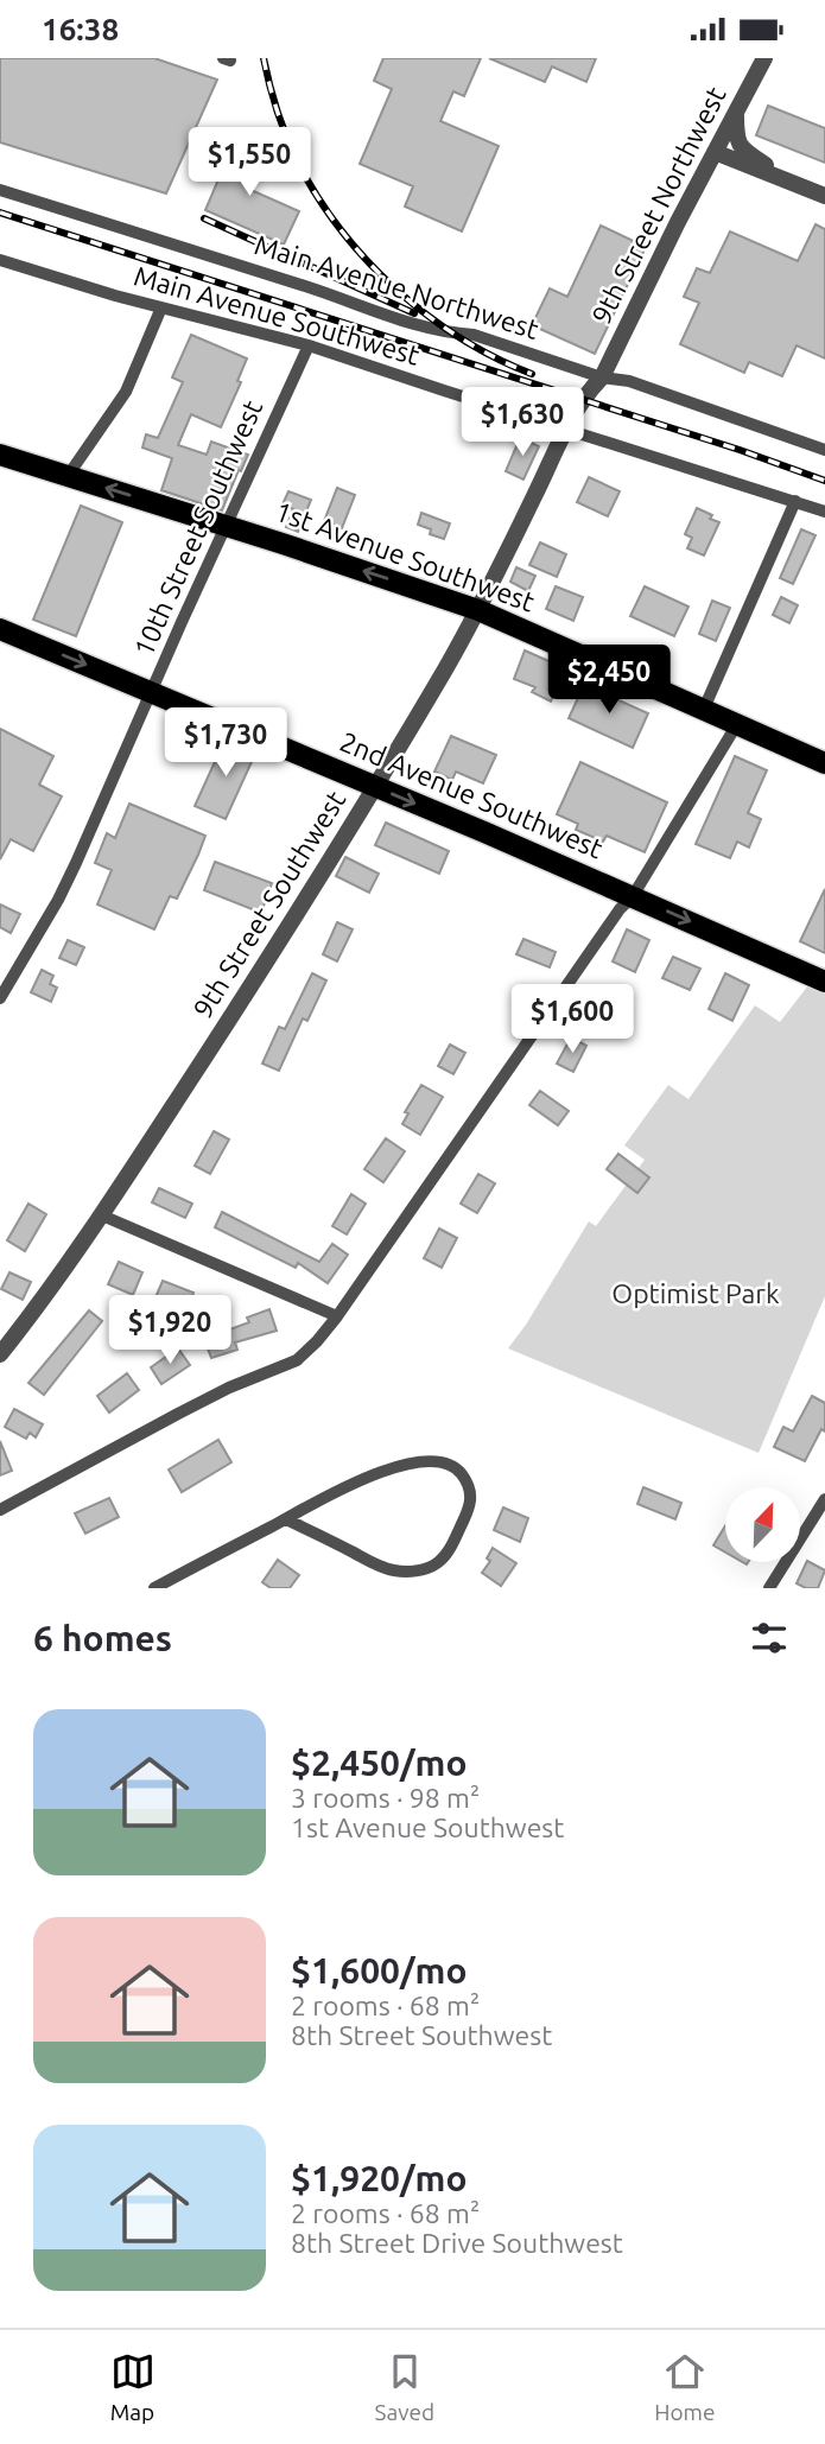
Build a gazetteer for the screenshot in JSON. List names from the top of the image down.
{
  "streets": {
    "main road": ["1st Avenue Southwest", "2nd Avenue Southwest"],
    "street": [
      "9th Street Northwest",
      "Main Avenue Northwest",
      "Main Avenue Southwest",
      "10th Street Southwest",
      "9th Street Southwest"
    ]
  },
  "crossings": [
    ["9th Street Northwest", "Main Avenue Northwest"],
    ["9th Street Northwest", "9th Street Southwest"],
    ["Main Avenue Northwest", "9th Street Southwest"],
    ["Main Avenue Southwest", "10th Street Southwest"],
    ["Main Avenue Southwest", "9th Street Southwest"],
    ["10th Street Southwest", "1st Avenue Southwest"],
    ["10th Street Southwest", "2nd Avenue Southwest"],
    ["1st Avenue Southwest", "9th Street Southwest"],
    ["2nd Avenue Southwest", "9th Street Southwest"]
  ],
  "one_way": ["1st Avenue Southwest", "2nd Avenue Southwest"],
  "parks": ["Optimist Park"],
  "north": "top right",
  "page": {
    "status": "16:38",
    "price": [
      "$1,550",
      "$1,630",
      "$2,450",
      "$1,730",
      "$1,600",
      "$1,920"
    ],
    "heading": "6 homes",
    "list": [
      {
        "name": "$2,450/mo",
        "note": "3 rooms · 98 m² · 1st Avenue Southwest"
      },
      {
        "name": "$1,600/mo",
        "note": "2 rooms · 68 m² · 8th Street Southwest"
      },
      {
        "name": "$1,920/mo",
        "note": "2 rooms · 68 m² · 8th Street Drive Southwest"
      }
    ],
    "tabs": ["Map", "Saved", "Home"]
  }
}
